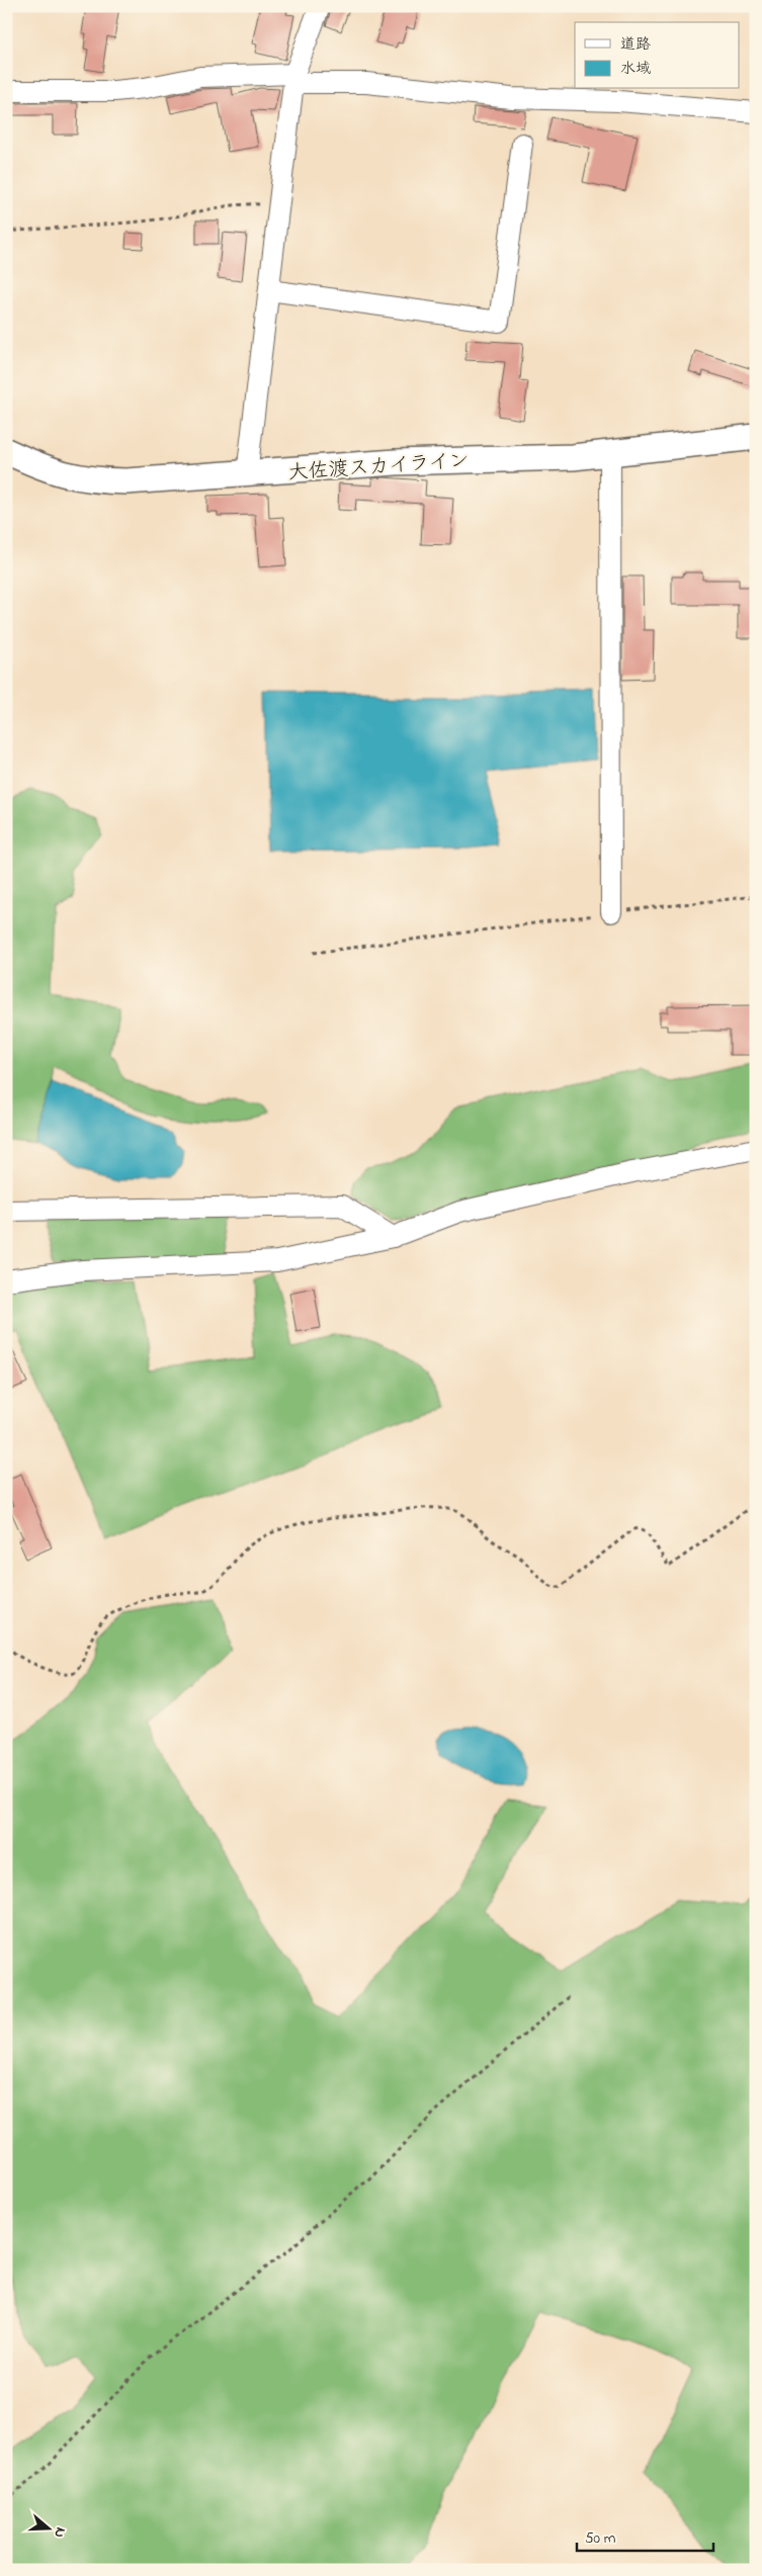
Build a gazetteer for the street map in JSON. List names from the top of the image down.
{
  "streets": {
    "street": ["大佐渡スカイライン"]
  },
  "legend": ["道路", "水域"],
  "scale_bar": "50 m",
  "north": "right"
}
